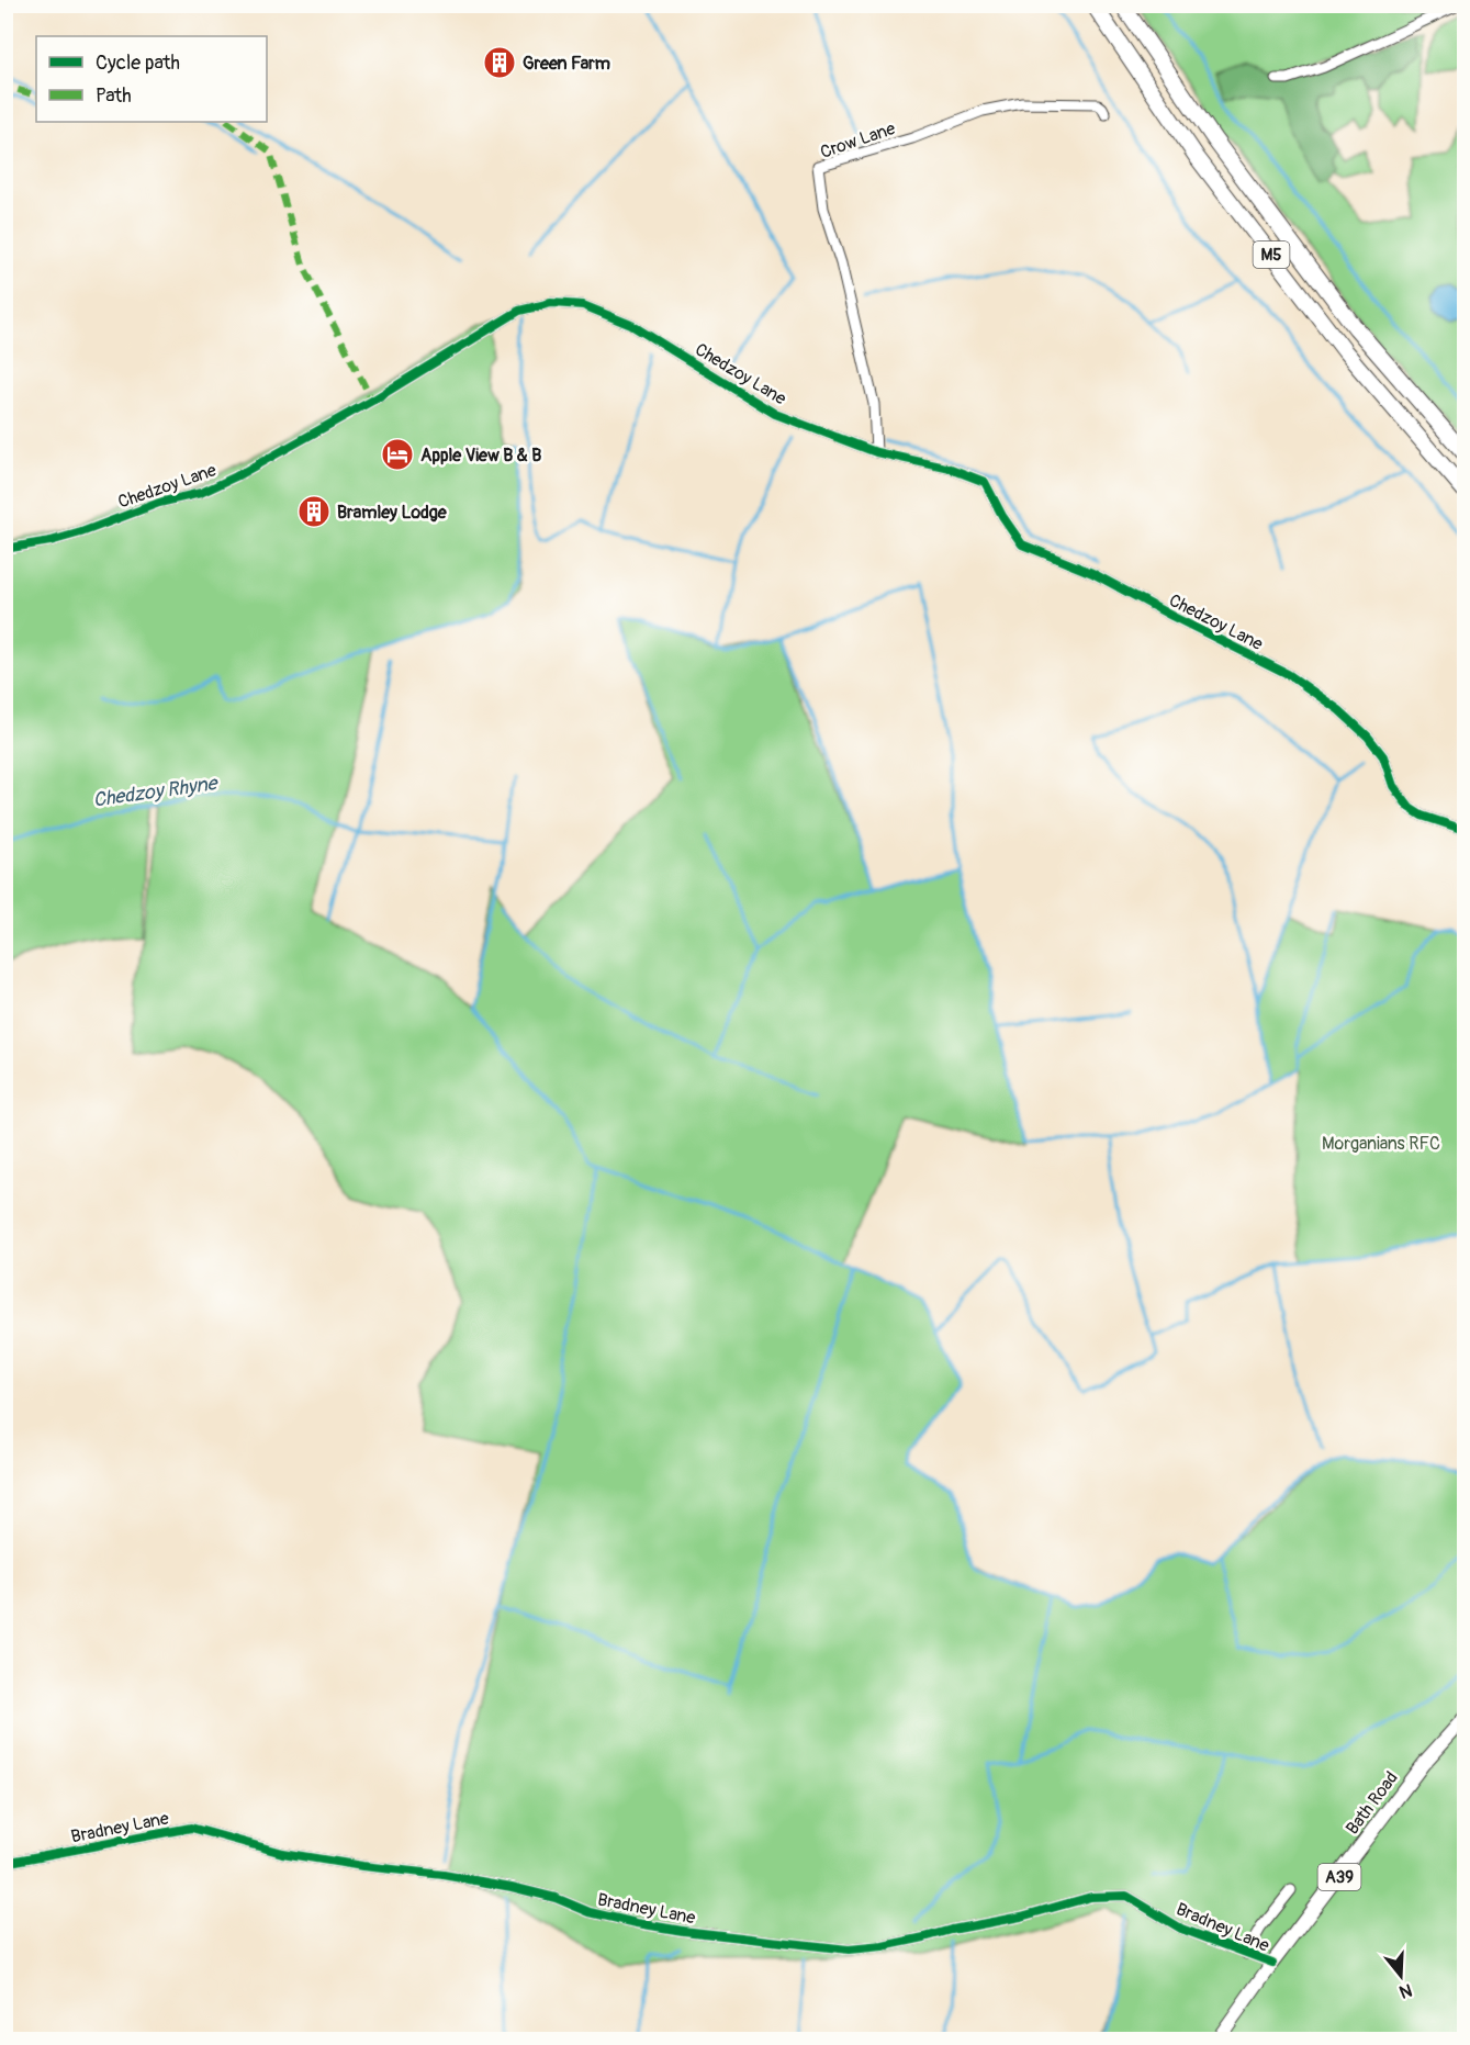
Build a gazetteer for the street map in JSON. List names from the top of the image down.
{
  "streets": {
    "highway": ["M5"],
    "main road": ["Bath Road", "A39"],
    "street": ["Crow Lane", "Chedzoy Lane", "Bradney Lane"]
  },
  "crossings": [
    ["Crow Lane", "Chedzoy Lane"],
    ["Bath Road", "Bradney Lane"]
  ],
  "water": ["Chedzoy Rhyne"],
  "parks": ["Morganians RFC"],
  "places": {
    "building": ["Green Farm", "Bramley Lodge"],
    "hotel": ["Apple View B & B"]
  },
  "legend": ["Cycle path", "Path"],
  "north": "bottom"
}
